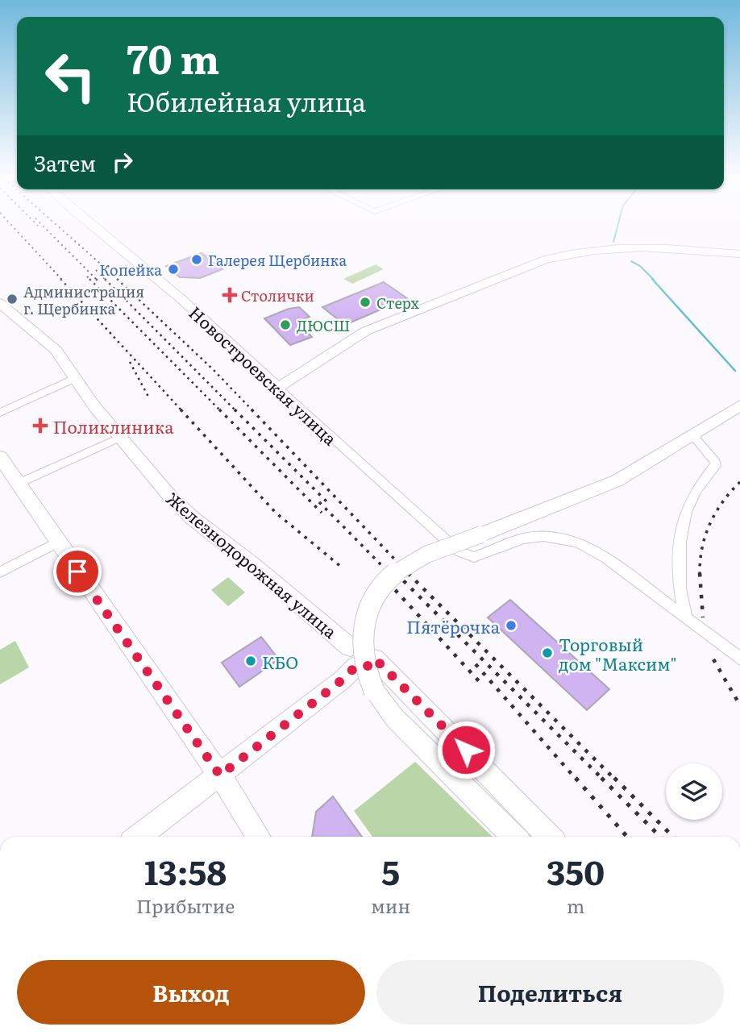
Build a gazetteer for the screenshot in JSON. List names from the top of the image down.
{
  "streets": {
    "street": ["Новостроевская улица", "Железнодорожная улица"]
  },
  "places": {
    "other": [
      "Галерея Щербинка",
      "Копейка",
      "Администрация г. Щербинка",
      "Стерх",
      "ДЮСШ",
      "Пятёрочка",
      "Торговый дом \"Максим\"",
      "КБО"
    ],
    "health": ["Столички", "Поликлиника"]
  },
  "page": {
    "turn": ["70 m", "Юбилейная улица"],
    "then": "Затем",
    "eta": [
      "13:58",
      "Прибытие",
      "5",
      "мин",
      "350",
      "m"
    ],
    "buttons": ["Выход", "Поделиться"]
  }
}
